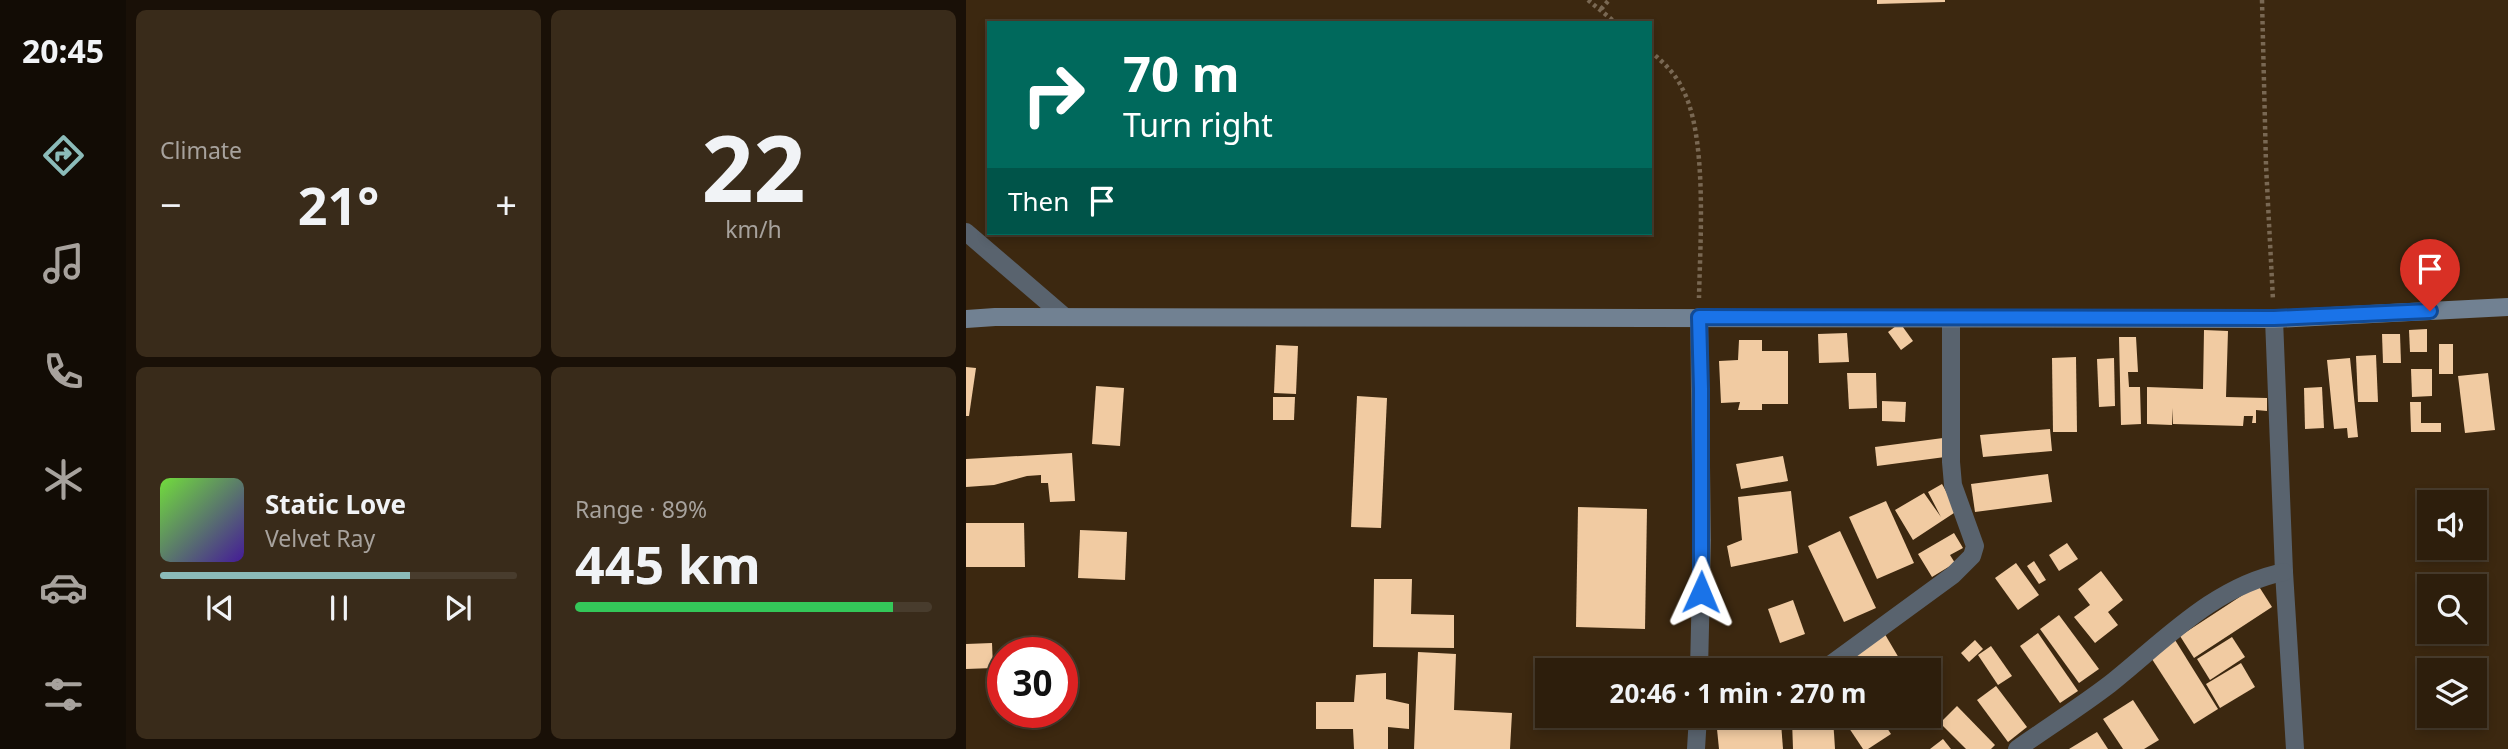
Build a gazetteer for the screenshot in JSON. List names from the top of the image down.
{
  "page": {
    "tabs": "20:45",
    "tile": [
      "Climate",
      ["22", "km/h"],
      ["Range · 89%", "445 km"]
    ],
    "turn": ["70 m", "Turn right"],
    "then": "Then",
    "heat": ["−", "21°", "+"],
    "song": ["Static Love", "Velvet Ray"],
    "limit": "30",
    "trip": "20:46 · 1 min · 270 m"
  }
}
